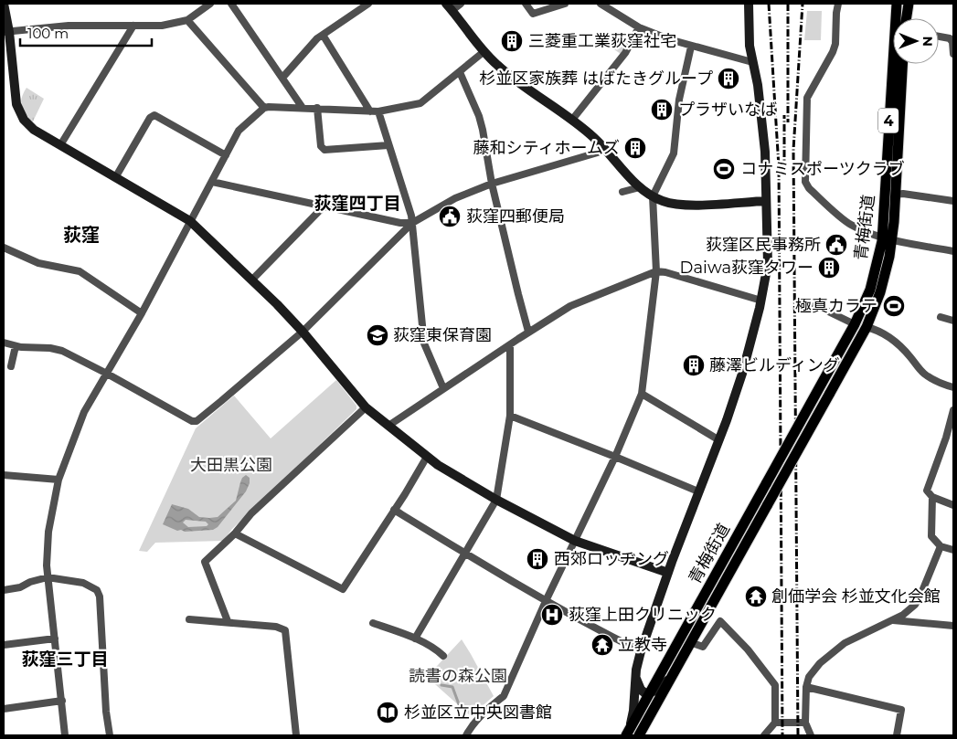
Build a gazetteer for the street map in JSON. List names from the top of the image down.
{
  "streets": {
    "main road": ["4", "青梅街道"]
  },
  "districts": ["荻窪四丁目", "荻窪", "荻窪三丁目"],
  "parks": ["大田黒公園", "読書の森公園"],
  "places": {
    "building": [
      "三菱重工業荻窪社宅",
      "杉並区家族葬 はばたきグループ",
      "プラザいなば",
      "藤和シティホームズ",
      "Daiwa荻窪タワー",
      "藤澤ビルディング",
      "西郊ロッヂング"
    ],
    "sports": ["コナミスポーツクラブ", "極真カラテ"],
    "public building": ["荻窪四郵便局", "荻窪区民事務所"],
    "school or university": ["荻窪東保育園"],
    "temple": ["創価学会 杉並文化会館", "立教寺"],
    "hospital": ["荻窪上田クリニック"],
    "library": ["杉並区立中央図書館"]
  },
  "scale_bar": "100 m",
  "north": "right"
}
